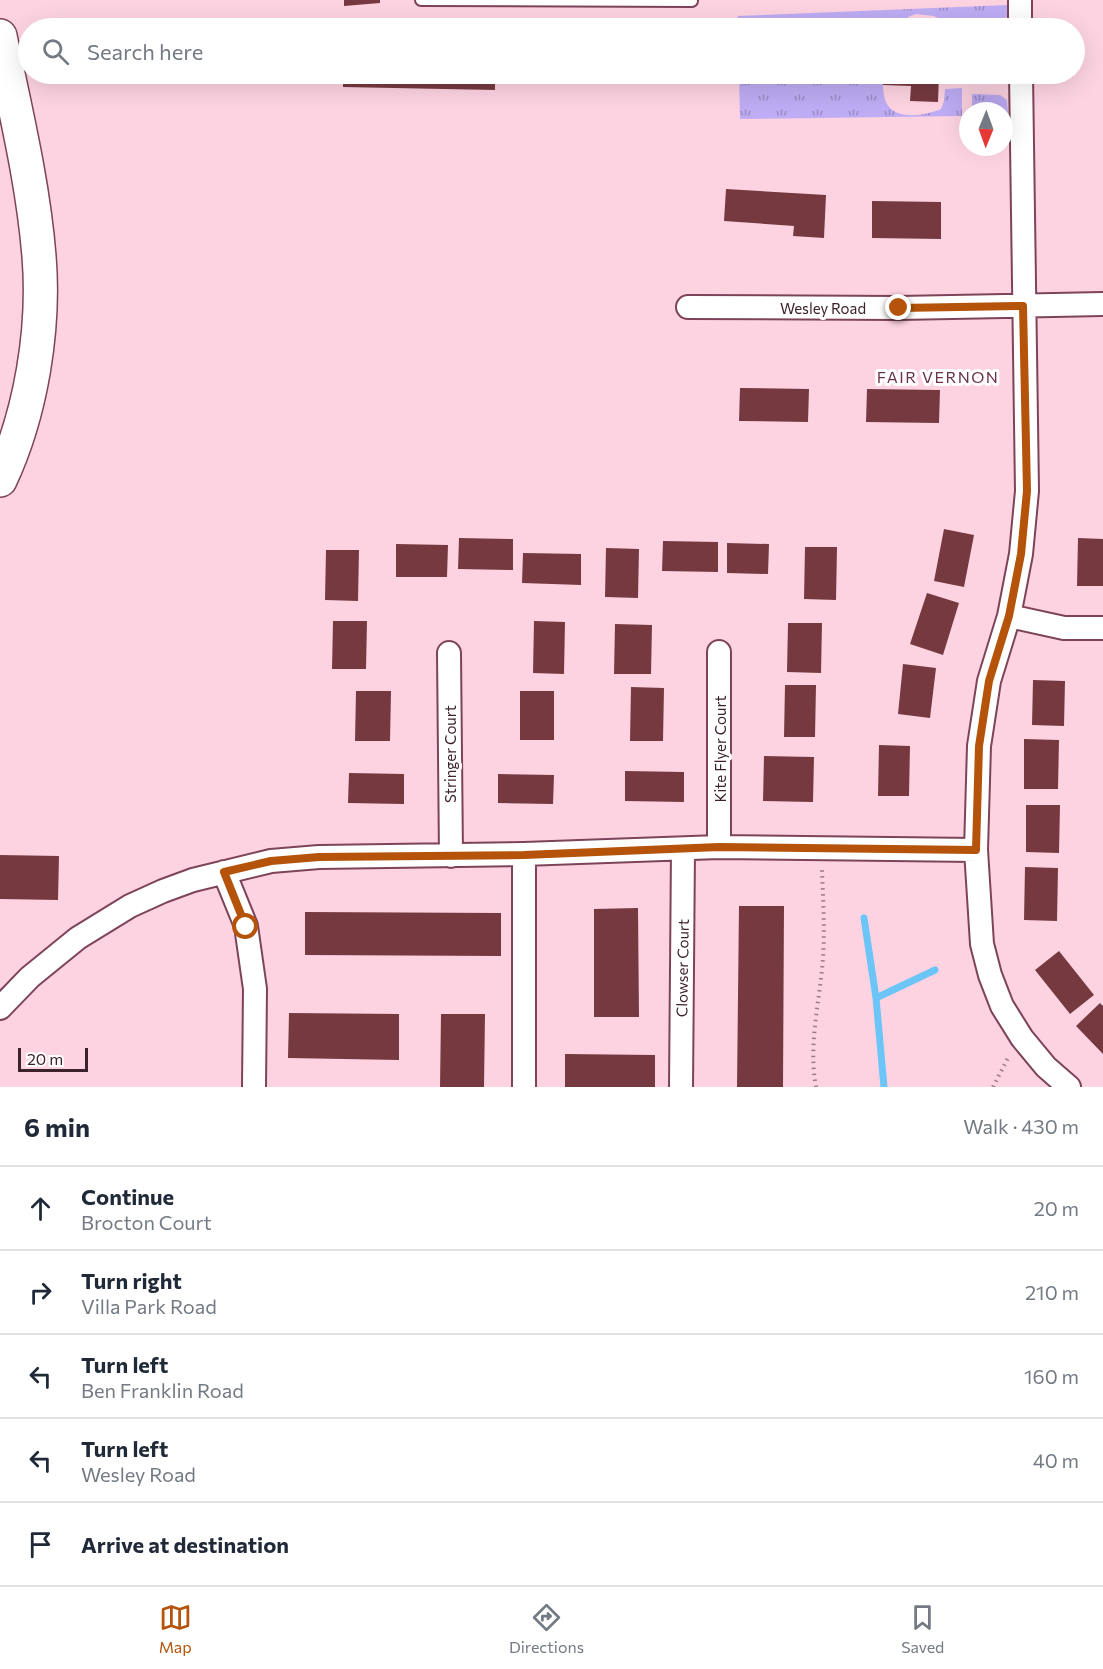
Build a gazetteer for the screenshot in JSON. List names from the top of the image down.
{
  "streets": {
    "street": [
      "Wesley Road",
      "Kite Flyer Court",
      "Stringer Court",
      "Clowser Court"
    ]
  },
  "districts": ["FAIR VERNON"],
  "scale_bar": "20 m",
  "north": "bottom",
  "page": {
    "search": "Search here",
    "scale": "20 m",
    "heading": ["6 min", "Walk · 430 m"],
    "list": [
      ["Continue", "Brocton Court", "20 m"],
      ["Turn right", "Villa Park Road", "210 m"],
      ["Turn left", "Ben Franklin Road", "160 m"],
      ["Turn left", "Wesley Road", "40 m"],
      "Arrive at destination"
    ],
    "nav": ["Map", "Directions", "Saved"]
  }
}
